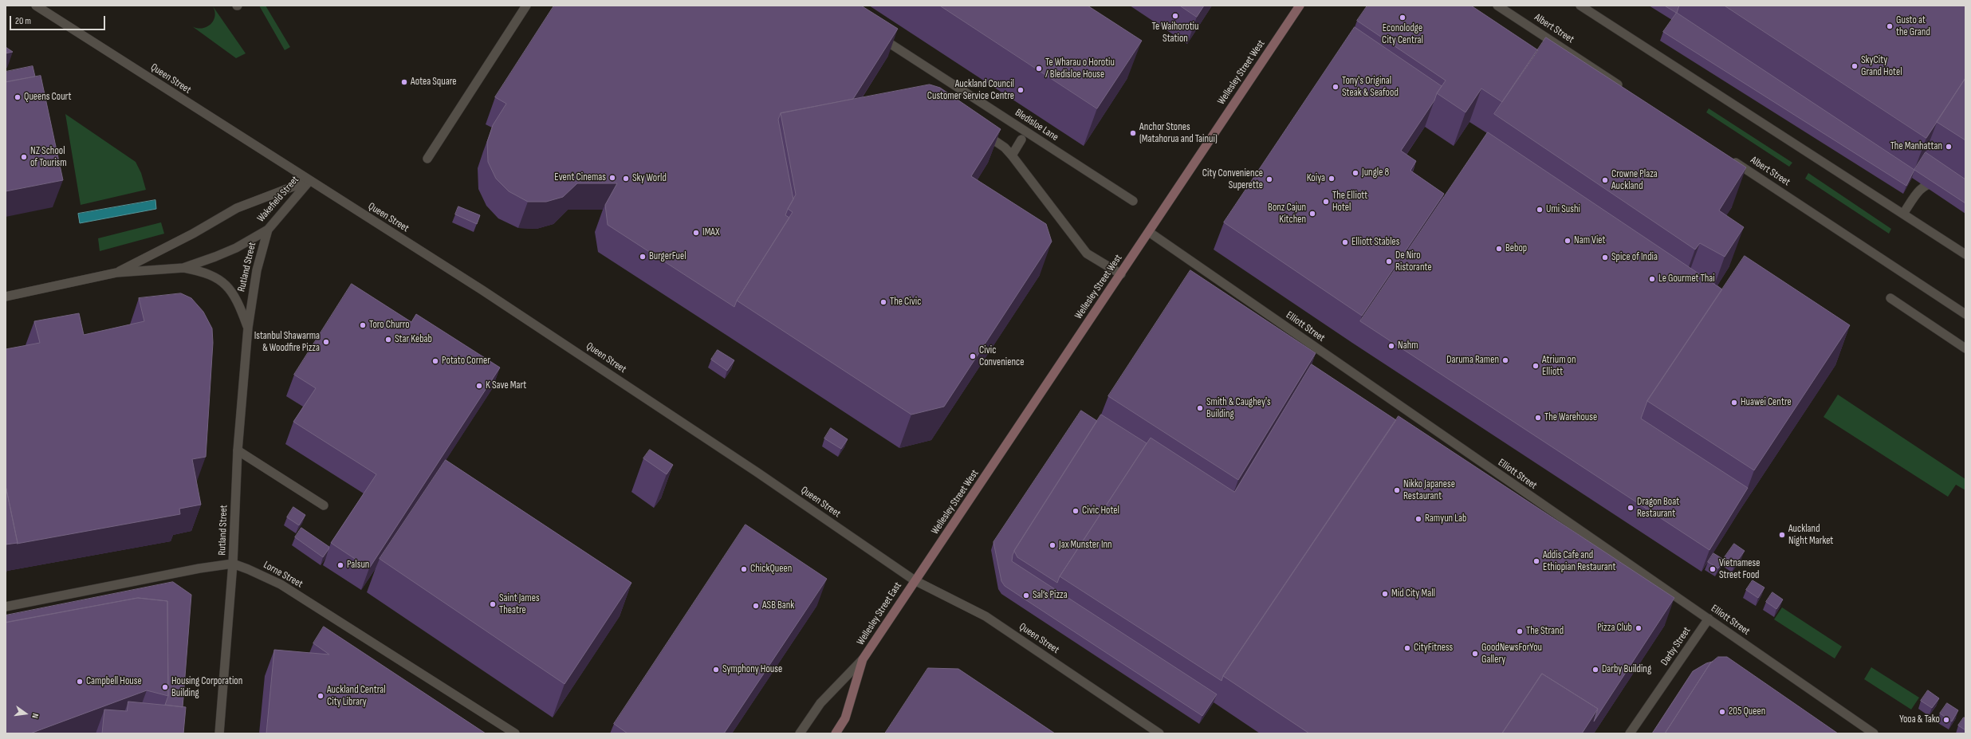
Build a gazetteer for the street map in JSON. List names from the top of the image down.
{
  "streets": {
    "main road": ["Wellesley Street West", "Wellesley Street East"],
    "street": [
      "Albert Street",
      "Queen Street",
      "Bledisloe Lane",
      "Wakefield Street",
      "Rutland Street",
      "Elliott Street",
      "Lorne Street",
      "Darby Street"
    ]
  },
  "crossings": [
    ["Wellesley Street West", "Queen Street"],
    ["Wellesley Street West", "Elliott Street"],
    ["Wellesley Street West", "Wellesley Street East"],
    ["Queen Street", "Wakefield Street"],
    ["Queen Street", "Wellesley Street East"],
    ["Wakefield Street", "Rutland Street"],
    ["Rutland Street", "Lorne Street"],
    ["Elliott Street", "Darby Street"]
  ],
  "places": [
    "Te Waihorotiu Station",
    "Econolodge City Central",
    "Gusto at the Grand",
    "SkyCity Grand Hotel",
    "Te Wharau o Horotiu / Bledisloe House",
    "Aotea Square",
    "Tony's Original Steak & Seafood",
    "Auckland Council Customer Service Centre",
    "Queens Court",
    "Anchor Stones (Matahorua and Tainui)",
    "The Manhattan",
    "NZ School of Tourism",
    "Jungle 8",
    "Event Cinemas",
    "Sky World",
    "Koiya",
    "City Convenience Superette",
    "Crowne Plaza Auckland",
    "The Elliott Hotel",
    "Umi Sushi",
    "Bonz Cajun Kitchen",
    "IMAX",
    "Nam Viet",
    "Elliott Stables",
    "Bebop",
    "BurgerFuel",
    "Spice of India",
    "De Niro Ristorante",
    "Le Gourmet Thai",
    "The Civic",
    "Toro Churro",
    "Star Kebab",
    "Istanbul Shawarma & Woodfire Pizza",
    "Nahm",
    "Civic Convenience",
    "Daruma Ramen",
    "Potato Corner",
    "Atrium on Elliott",
    "K Save Mart",
    "Huawei Centre",
    "Smith & Caughey's Building",
    "The Warehouse",
    "Nikko Japanese Restaurant",
    "Dragon Boat Restaurant",
    "Civic Hotel",
    "Ramyun Lab",
    "Auckland Night Market",
    "Jax Munster Inn",
    "Addis Cafe and Ethiopian Restaurant",
    "Palsun",
    "ChickQueen",
    "Vietnamese Street Food",
    "Mid City Mall",
    "Sal’s Pizza",
    "Saint James Theatre",
    "ASB Bank",
    "Pizza Club",
    "The Strand",
    "CityFitness",
    "GoodNewsForYou Gallery",
    "Symphony House",
    "Darby Building",
    "Campbell House",
    "Housing Corporation Building",
    "Auckland Central City Library",
    "205 Queen",
    "Yooa & Tako"
  ],
  "scale_bar": "20 m",
  "north": "right"
}
